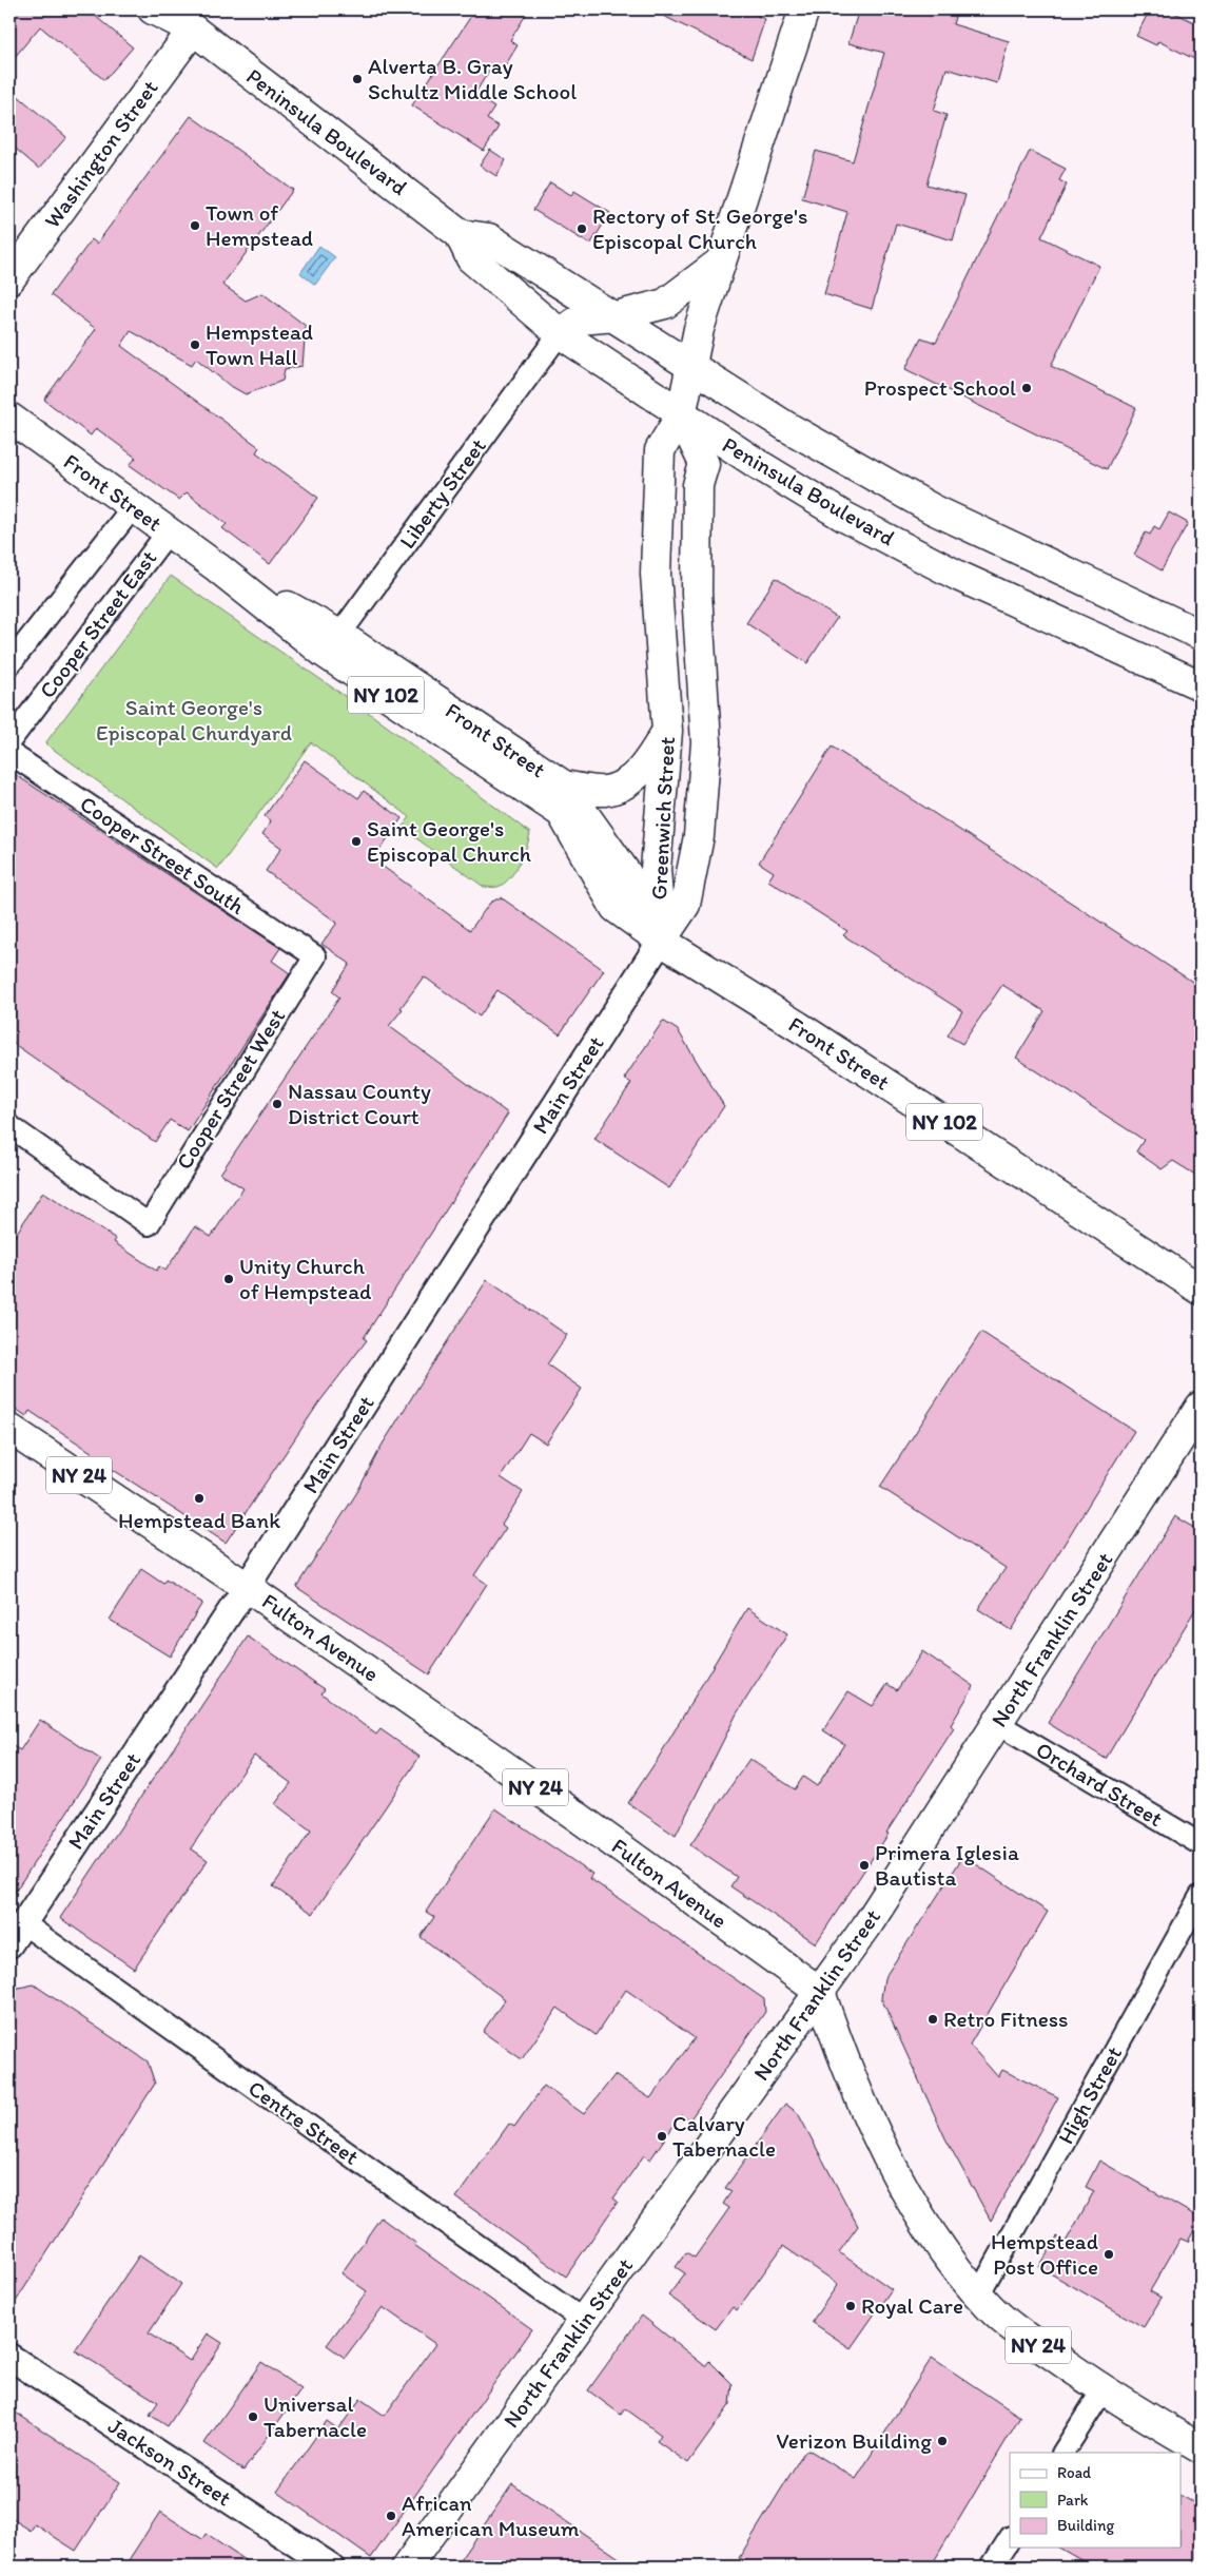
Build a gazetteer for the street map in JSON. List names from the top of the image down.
{
  "streets": {
    "main road": [
      "Peninsula Boulevard",
      "Washington Street",
      "Front Street",
      "NY 102",
      "Greenwich Street",
      "NY 24",
      "Fulton Avenue",
      "North Franklin Street"
    ],
    "street": [
      "Liberty Street",
      "Cooper Street East",
      "Cooper Street South",
      "Main Street",
      "Cooper Street West",
      "Orchard Street",
      "High Street",
      "Centre Street",
      "Jackson Street"
    ]
  },
  "crossings": [
    ["Peninsula Boulevard", "Washington Street"],
    ["Peninsula Boulevard", "Liberty Street"],
    ["Peninsula Boulevard", "Greenwich Street"],
    ["Front Street", "Liberty Street"],
    ["Front Street", "Cooper Street East"],
    ["Front Street", "Greenwich Street"],
    ["Front Street", "Main Street"],
    ["Greenwich Street", "Main Street"],
    ["Cooper Street South", "Cooper Street West"],
    ["Main Street", "Fulton Avenue"],
    ["Main Street", "Centre Street"],
    ["NY 24", "Fulton Avenue"],
    ["NY 24", "North Franklin Street"],
    ["NY 24", "High Street"],
    ["Fulton Avenue", "North Franklin Street"],
    ["North Franklin Street", "Orchard Street"],
    ["North Franklin Street", "Centre Street"]
  ],
  "parks": ["Saint George's Episcopal Churdyard"],
  "places": [
    "Alverta B. Gray Schultz Middle School",
    "Town of Hempstead",
    "Rectory of St. George's Episcopal Church",
    "Hempstead Town Hall",
    "Prospect School",
    "Saint George's Episcopal Church",
    "Nassau County District Court",
    "Unity Church of Hempstead",
    "Hempstead Bank",
    "Primera Iglesia Bautista",
    "Retro Fitness",
    "Calvary Tabernacle",
    "Hempstead Post Office",
    "Royal Care",
    "Universal Tabernacle",
    "Verizon Building",
    "African American Museum"
  ],
  "legend": ["Road", "Park", "Building"]
}
